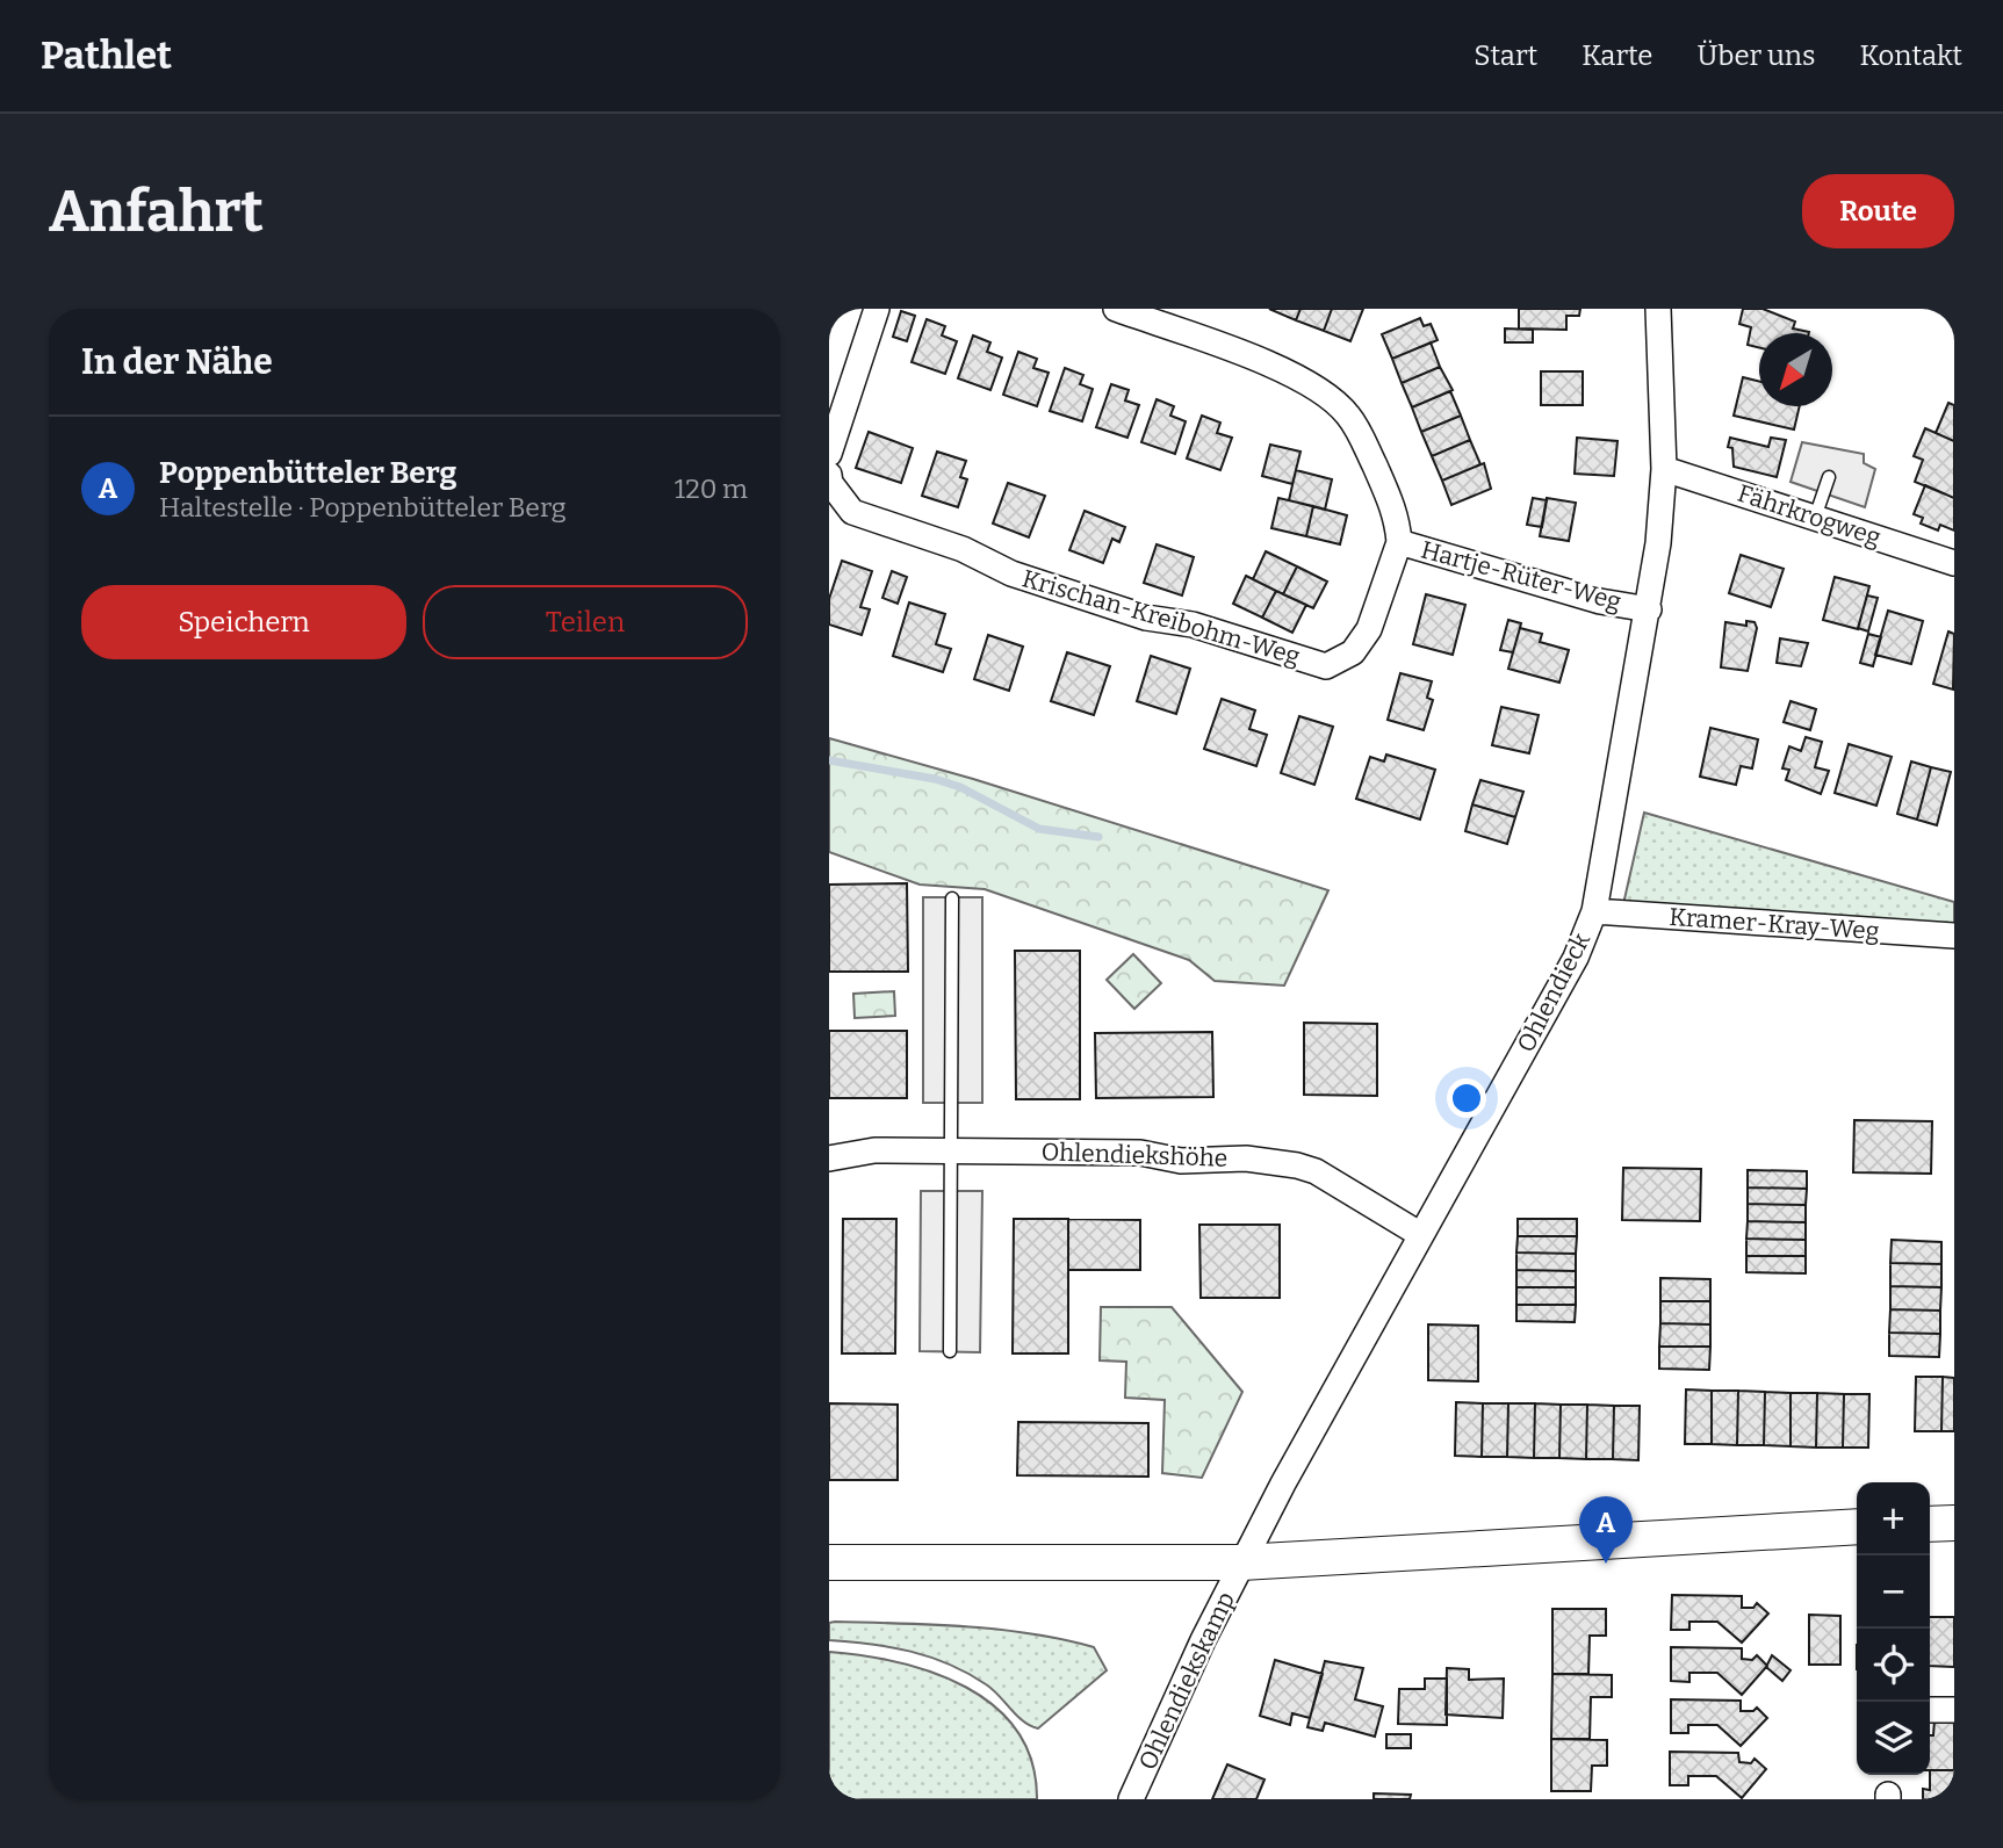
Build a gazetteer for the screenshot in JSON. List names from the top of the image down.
{
  "streets": {
    "street": [
      "Fährkrogweg",
      "Hartje-Rüter-Weg",
      "Krischan-Kreibohm-Weg",
      "Kramer-Kray-Weg",
      "Ohlendieck",
      "Ohlendiekshöhe",
      "Ohlendiekskamp"
    ]
  },
  "crossings": [
    ["Fährkrogweg", "Ohlendieck"],
    ["Hartje-Rüter-Weg", "Krischan-Kreibohm-Weg"],
    ["Hartje-Rüter-Weg", "Ohlendieck"],
    ["Kramer-Kray-Weg", "Ohlendieck"],
    ["Ohlendieck", "Ohlendiekshöhe"],
    ["Ohlendieck", "Ohlendiekskamp"]
  ],
  "north": "bottom left",
  "page": {
    "header": "Pathlet",
    "nav": [
      "Start",
      "Karte",
      "Über uns",
      "Kontakt"
    ],
    "buttons": [
      "Route",
      ["Speichern", "Teilen"]
    ],
    "title": "Anfahrt",
    "heading": "In der Nähe",
    "list": [
      {
        "mark": "A",
        "name": "Poppenbütteler Berg",
        "note": "Haltestelle · Poppenbütteler Berg",
        "value": "120 m"
      }
    ],
    "map_buttons": ["+", "−"],
    "pins": "A"
  }
}
